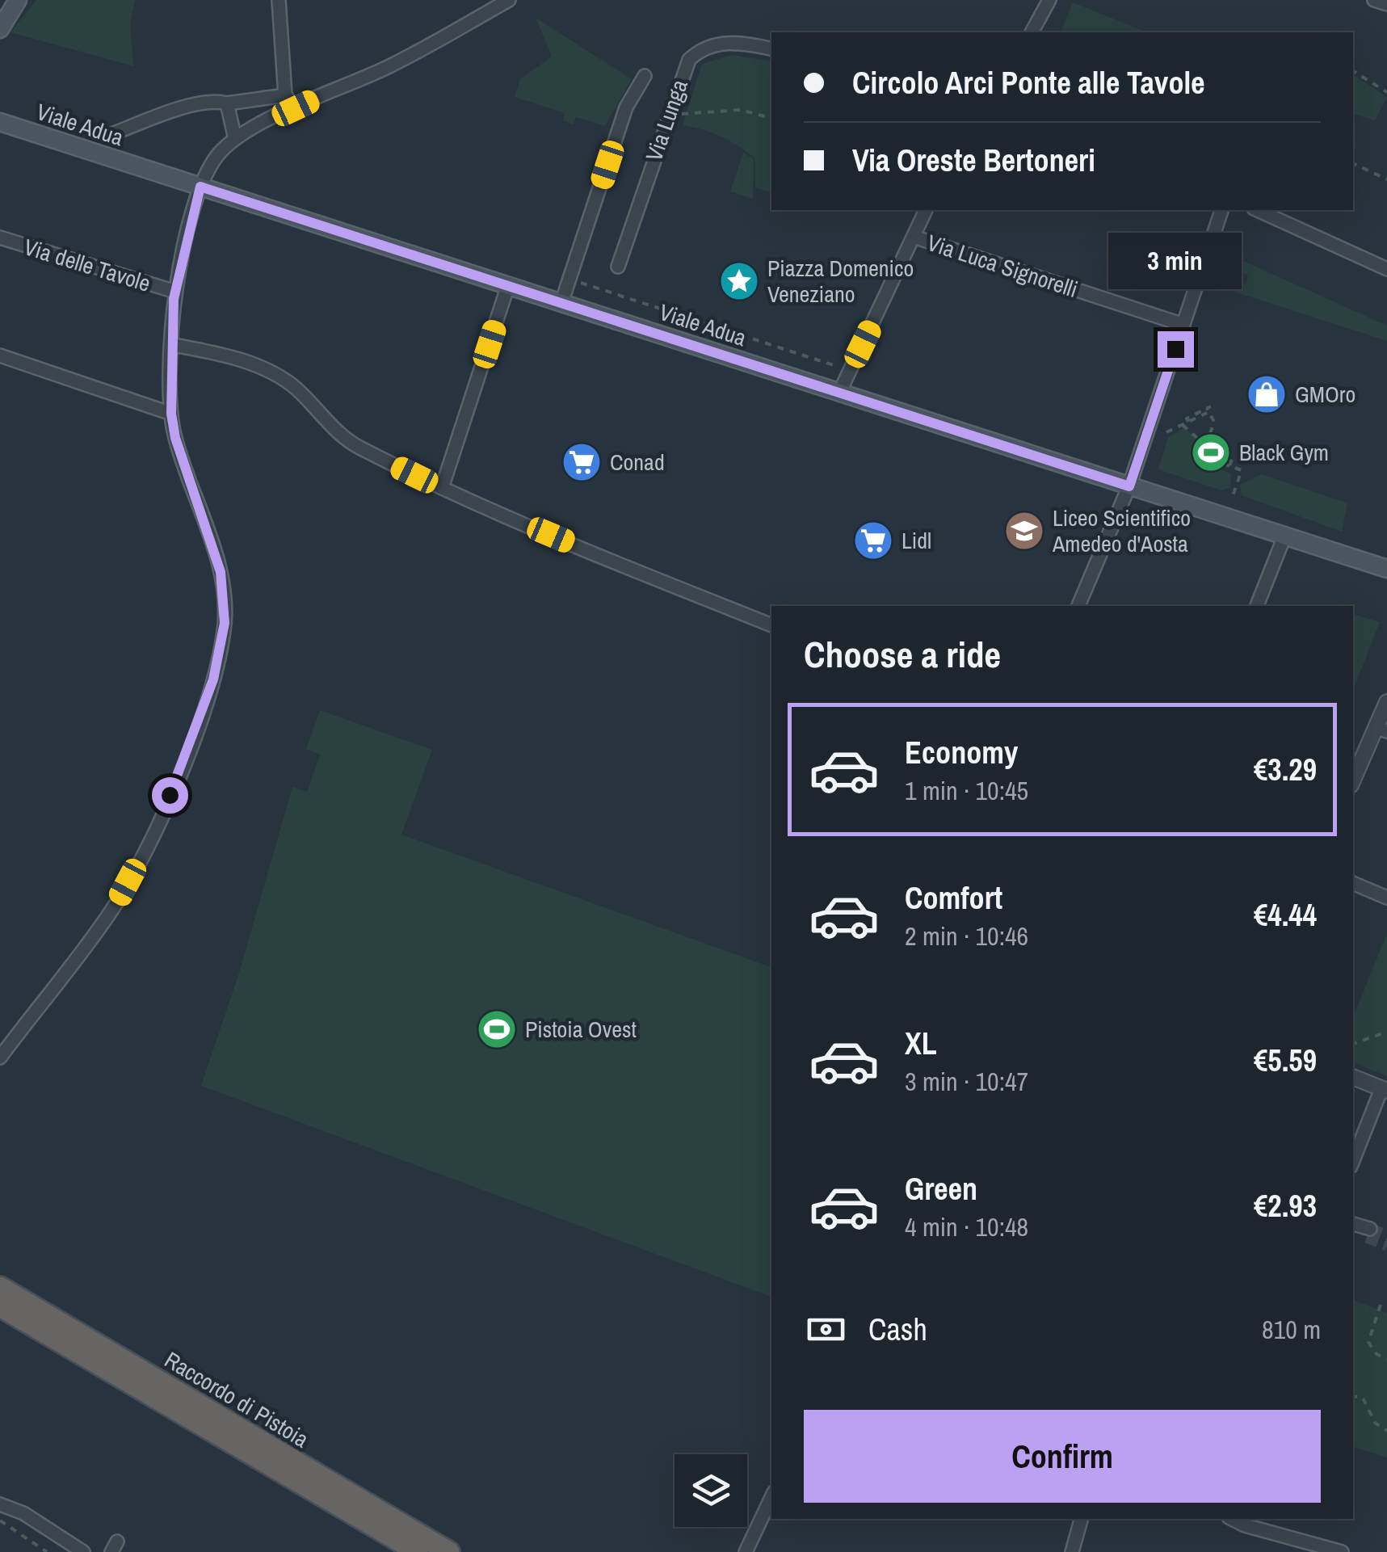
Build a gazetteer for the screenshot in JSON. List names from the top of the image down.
{
  "streets": {
    "highway": ["Raccordo di Pistoia"],
    "main road": ["Viale Adua"],
    "street": ["Via Lunga", "Via delle Tavole", "Via Luca Signorelli"]
  },
  "places": {
    "place": ["Piazza Domenico Veneziano"],
    "shop": ["GMOro"],
    "sports": ["Black Gym", "Pistoia Ovest"],
    "supermarket": ["Conad", "Lidl"],
    "school or university": ["Liceo Scientifico Amedeo d'Aosta"]
  },
  "page": {
    "banner": ["Circolo Arci Ponte alle Tavole", "Via Oreste Bertoneri"],
    "bubble": "3 min",
    "heading": "Choose a ride",
    "list": [
      {
        "name": "Economy",
        "note": "1 min · 10:45",
        "value": "€3.29"
      },
      {
        "name": "Comfort",
        "note": "2 min · 10:46",
        "value": "€4.44"
      },
      {
        "name": "XL",
        "note": "3 min · 10:47",
        "value": "€5.59"
      },
      {
        "name": "Green",
        "note": "4 min · 10:48",
        "value": "€2.93"
      }
    ],
    "pay": ["Cash", "810 m"],
    "buttons": "Confirm"
  }
}
